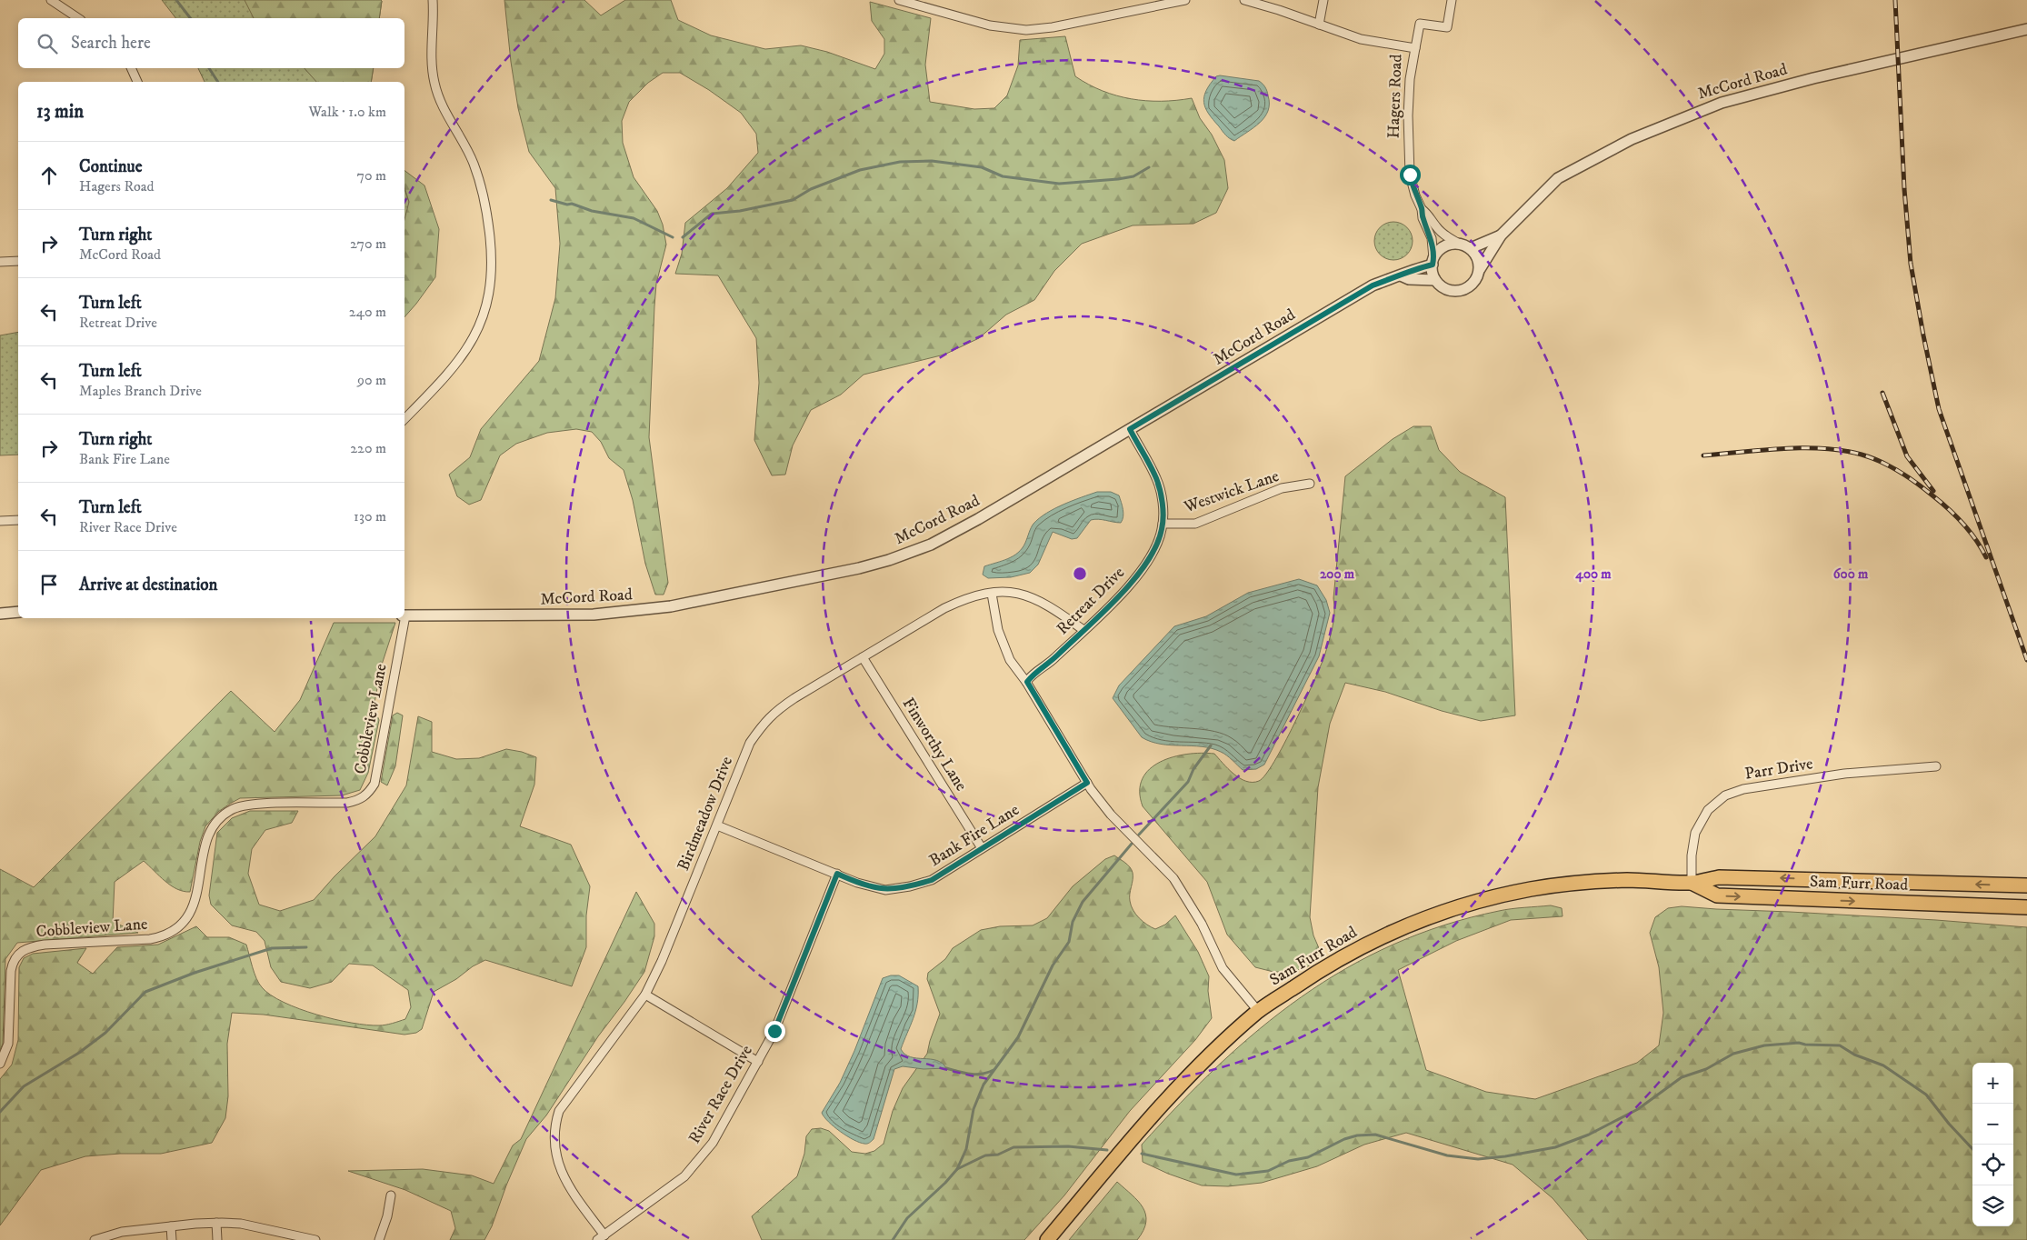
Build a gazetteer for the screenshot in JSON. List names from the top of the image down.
{
  "streets": {
    "main road": ["Sam Furr Road"],
    "street": [
      "McCord Road",
      "Hagers Road",
      "Westwick Lane",
      "Retreat Drive",
      "Cobbleview Lane",
      "Finworthy Lane",
      "Parr Drive",
      "Birdmeadow Drive",
      "Bank Fire Lane",
      "River Race Drive"
    ]
  },
  "crossings": [
    ["McCord Road", "Hagers Road"],
    ["McCord Road", "Retreat Drive"],
    ["Westwick Lane", "Retreat Drive"],
    ["Retreat Drive", "Birdmeadow Drive"],
    ["Finworthy Lane", "Birdmeadow Drive"],
    ["Finworthy Lane", "Bank Fire Lane"],
    ["Parr Drive", "Sam Furr Road"],
    ["Birdmeadow Drive", "Bank Fire Lane"],
    ["Birdmeadow Drive", "River Race Drive"],
    ["Bank Fire Lane", "River Race Drive"]
  ],
  "page": {
    "search": "Search here",
    "heading": ["13 min", "Walk · 1.0 km"],
    "list": [
      ["Continue", "Hagers Road", "70 m"],
      ["Turn right", "McCord Road", "270 m"],
      ["Turn left", "Retreat Drive", "240 m"],
      ["Turn left", "Maples Branch Drive", "90 m"],
      ["Turn right", "Bank Fire Lane", "220 m"],
      ["Turn left", "River Race Drive", "130 m"],
      "Arrive at destination"
    ],
    "map_buttons": ["+", "−"]
  },
  "rings": ["200 m", "400 m", "600 m"]
}
